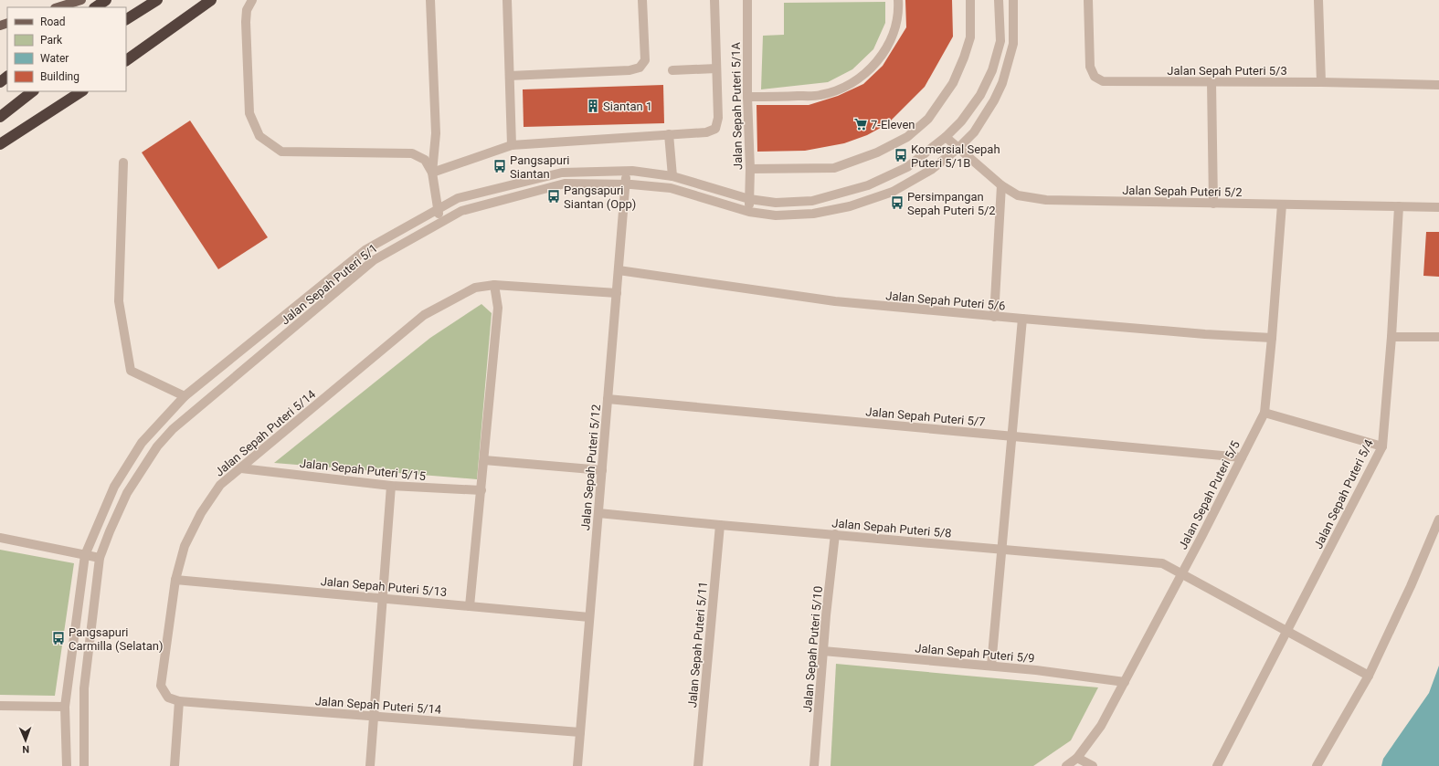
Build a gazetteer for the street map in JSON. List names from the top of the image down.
{
  "streets": {
    "street": [
      "Jalan Sepah Puteri 5/3",
      "Jalan Sepah Puteri 5/1A",
      "Jalan Sepah Puteri 5/2",
      "Jalan Sepah Puteri 5/1",
      "Jalan Sepah Puteri 5/6",
      "Jalan Sepah Puteri 5/7",
      "Jalan Sepah Puteri 5/14",
      "Jalan Sepah Puteri 5/12",
      "Jalan Sepah Puteri 5/15",
      "Jalan Sepah Puteri 5/4",
      "Jalan Sepah Puteri 5/5",
      "Jalan Sepah Puteri 5/8",
      "Jalan Sepah Puteri 5/13",
      "Jalan Sepah Puteri 5/11",
      "Jalan Sepah Puteri 5/10",
      "Jalan Sepah Puteri 5/9"
    ]
  },
  "crossings": [
    ["Jalan Sepah Puteri 5/1A", "Jalan Sepah Puteri 5/1"],
    ["Jalan Sepah Puteri 5/2", "Jalan Sepah Puteri 5/1"],
    ["Jalan Sepah Puteri 5/2", "Jalan Sepah Puteri 5/4"],
    ["Jalan Sepah Puteri 5/2", "Jalan Sepah Puteri 5/5"],
    ["Jalan Sepah Puteri 5/1", "Jalan Sepah Puteri 5/12"],
    ["Jalan Sepah Puteri 5/6", "Jalan Sepah Puteri 5/12"],
    ["Jalan Sepah Puteri 5/6", "Jalan Sepah Puteri 5/5"],
    ["Jalan Sepah Puteri 5/7", "Jalan Sepah Puteri 5/12"],
    ["Jalan Sepah Puteri 5/7", "Jalan Sepah Puteri 5/5"],
    ["Jalan Sepah Puteri 5/14", "Jalan Sepah Puteri 5/12"],
    ["Jalan Sepah Puteri 5/14", "Jalan Sepah Puteri 5/15"],
    ["Jalan Sepah Puteri 5/14", "Jalan Sepah Puteri 5/13"],
    ["Jalan Sepah Puteri 5/12", "Jalan Sepah Puteri 5/8"],
    ["Jalan Sepah Puteri 5/12", "Jalan Sepah Puteri 5/13"],
    ["Jalan Sepah Puteri 5/4", "Jalan Sepah Puteri 5/8"],
    ["Jalan Sepah Puteri 5/5", "Jalan Sepah Puteri 5/8"],
    ["Jalan Sepah Puteri 5/5", "Jalan Sepah Puteri 5/9"],
    ["Jalan Sepah Puteri 5/8", "Jalan Sepah Puteri 5/11"],
    ["Jalan Sepah Puteri 5/8", "Jalan Sepah Puteri 5/10"],
    ["Jalan Sepah Puteri 5/10", "Jalan Sepah Puteri 5/9"]
  ],
  "places": {
    "building": ["Siantan 1"],
    "supermarket": ["7-Eleven"],
    "bus stop": [
      "Komersial Sepah Puteri 5/1B",
      "Pangsapuri Siantan",
      "Pangsapuri Siantan (Opp)",
      "Persimpangan Sepah Puteri 5/2",
      "Pangsapuri Carmilla (Selatan)"
    ]
  },
  "legend": [
    "Road",
    "Park",
    "Water",
    "Building"
  ],
  "north": "bottom"
}
